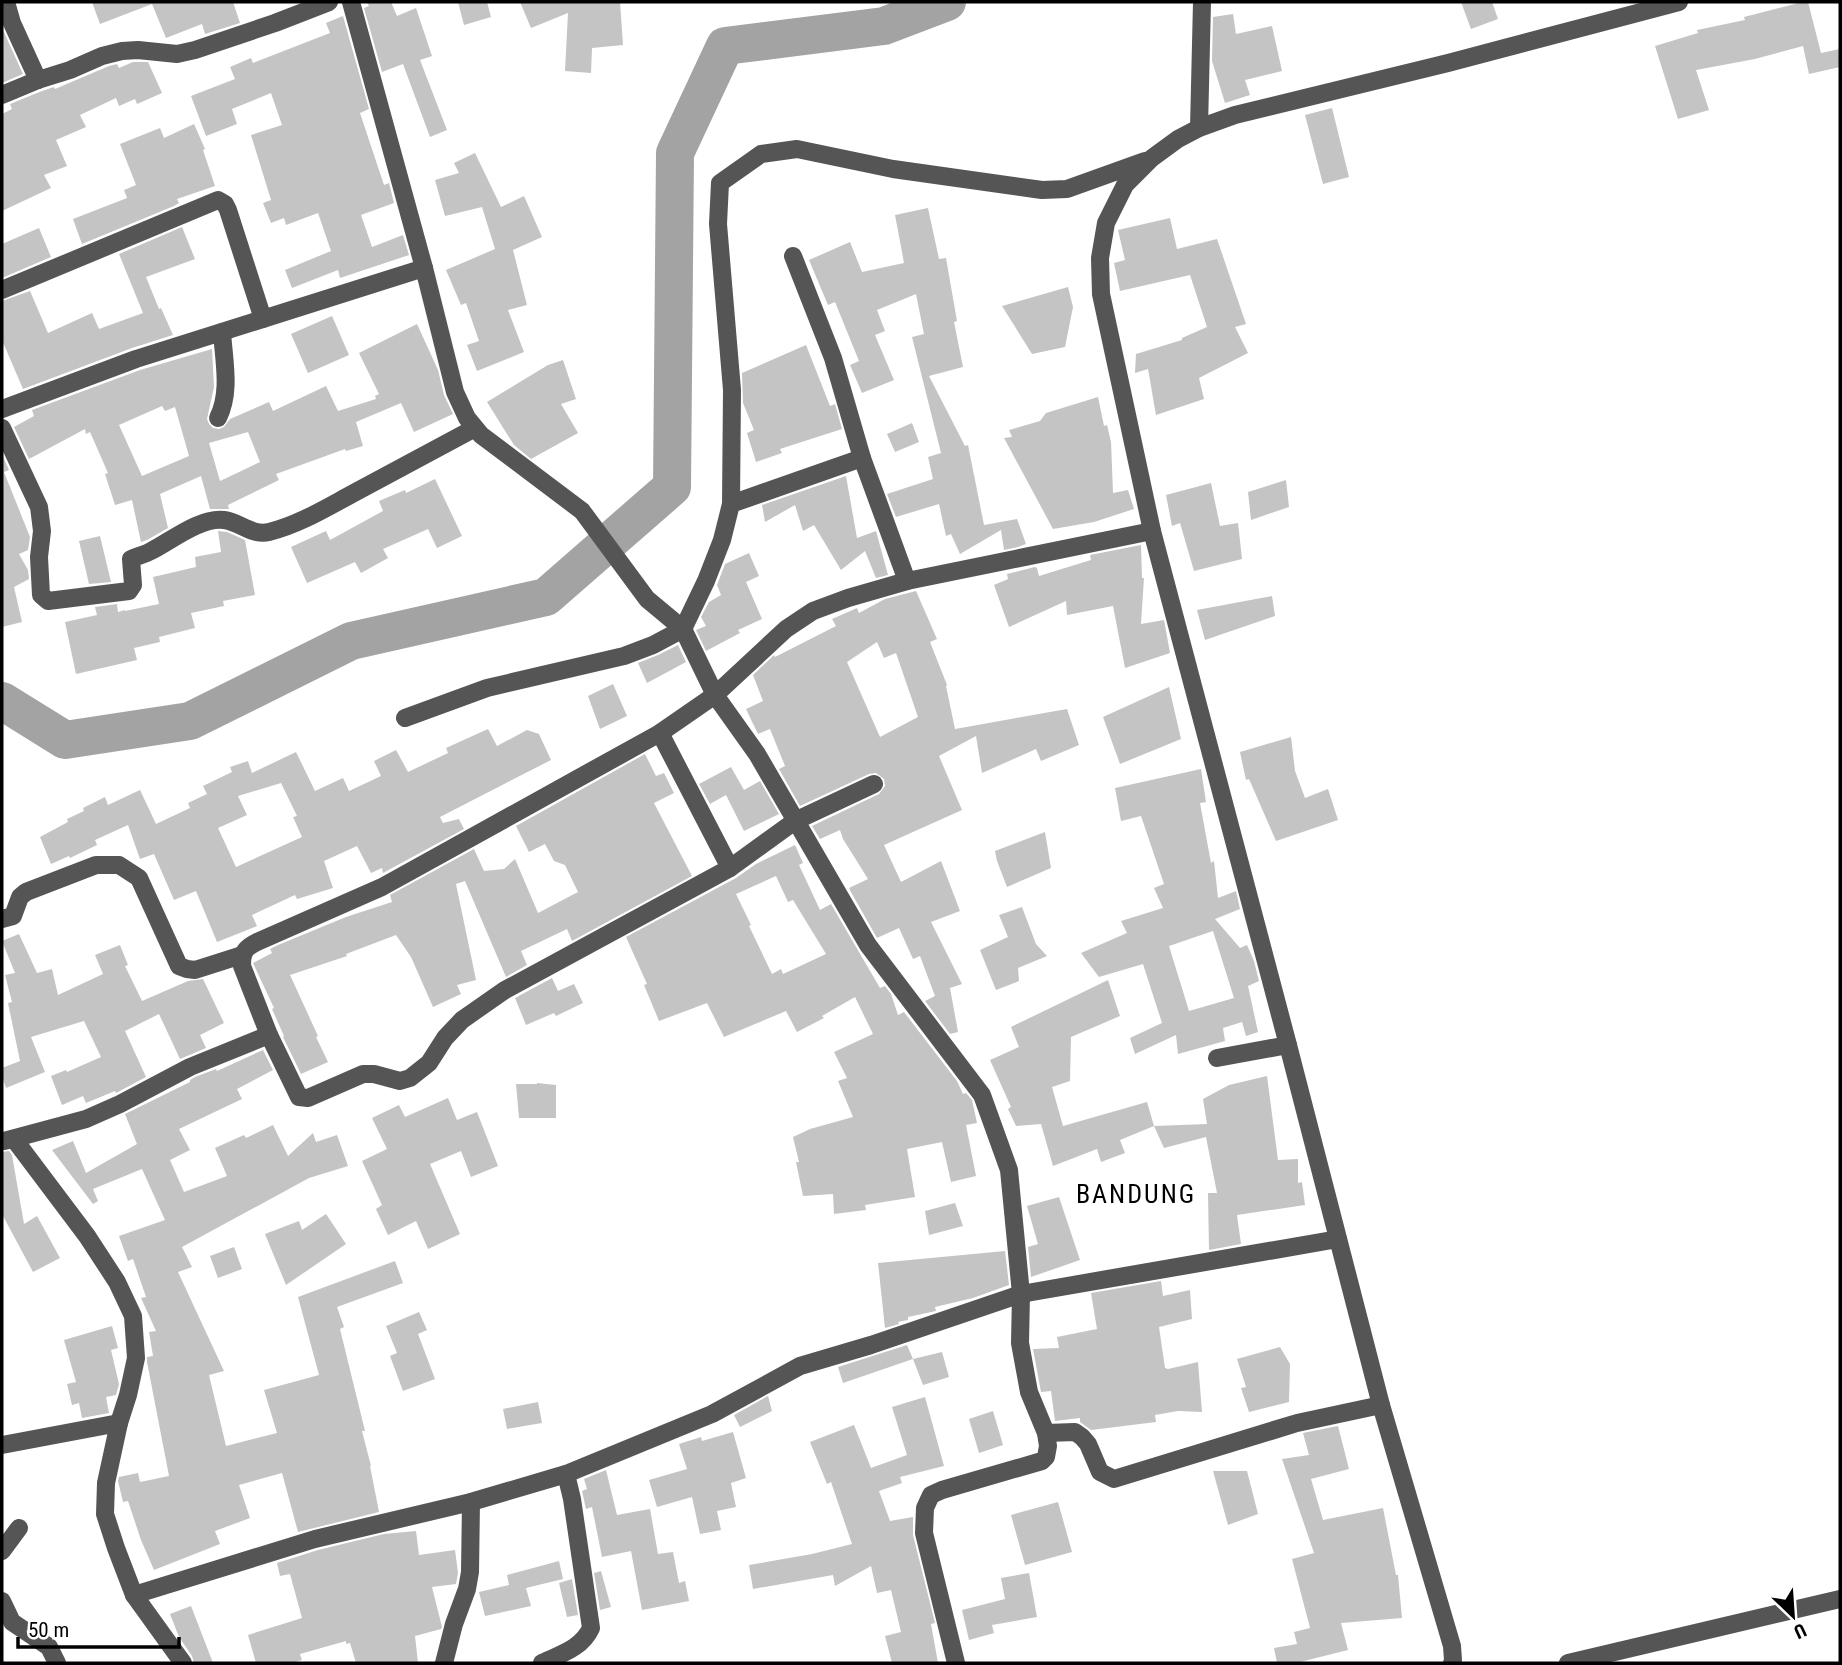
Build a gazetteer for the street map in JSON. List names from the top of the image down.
{
  "districts": ["BANDUNG"],
  "scale_bar": "50 m",
  "north": "bottom right"
}
